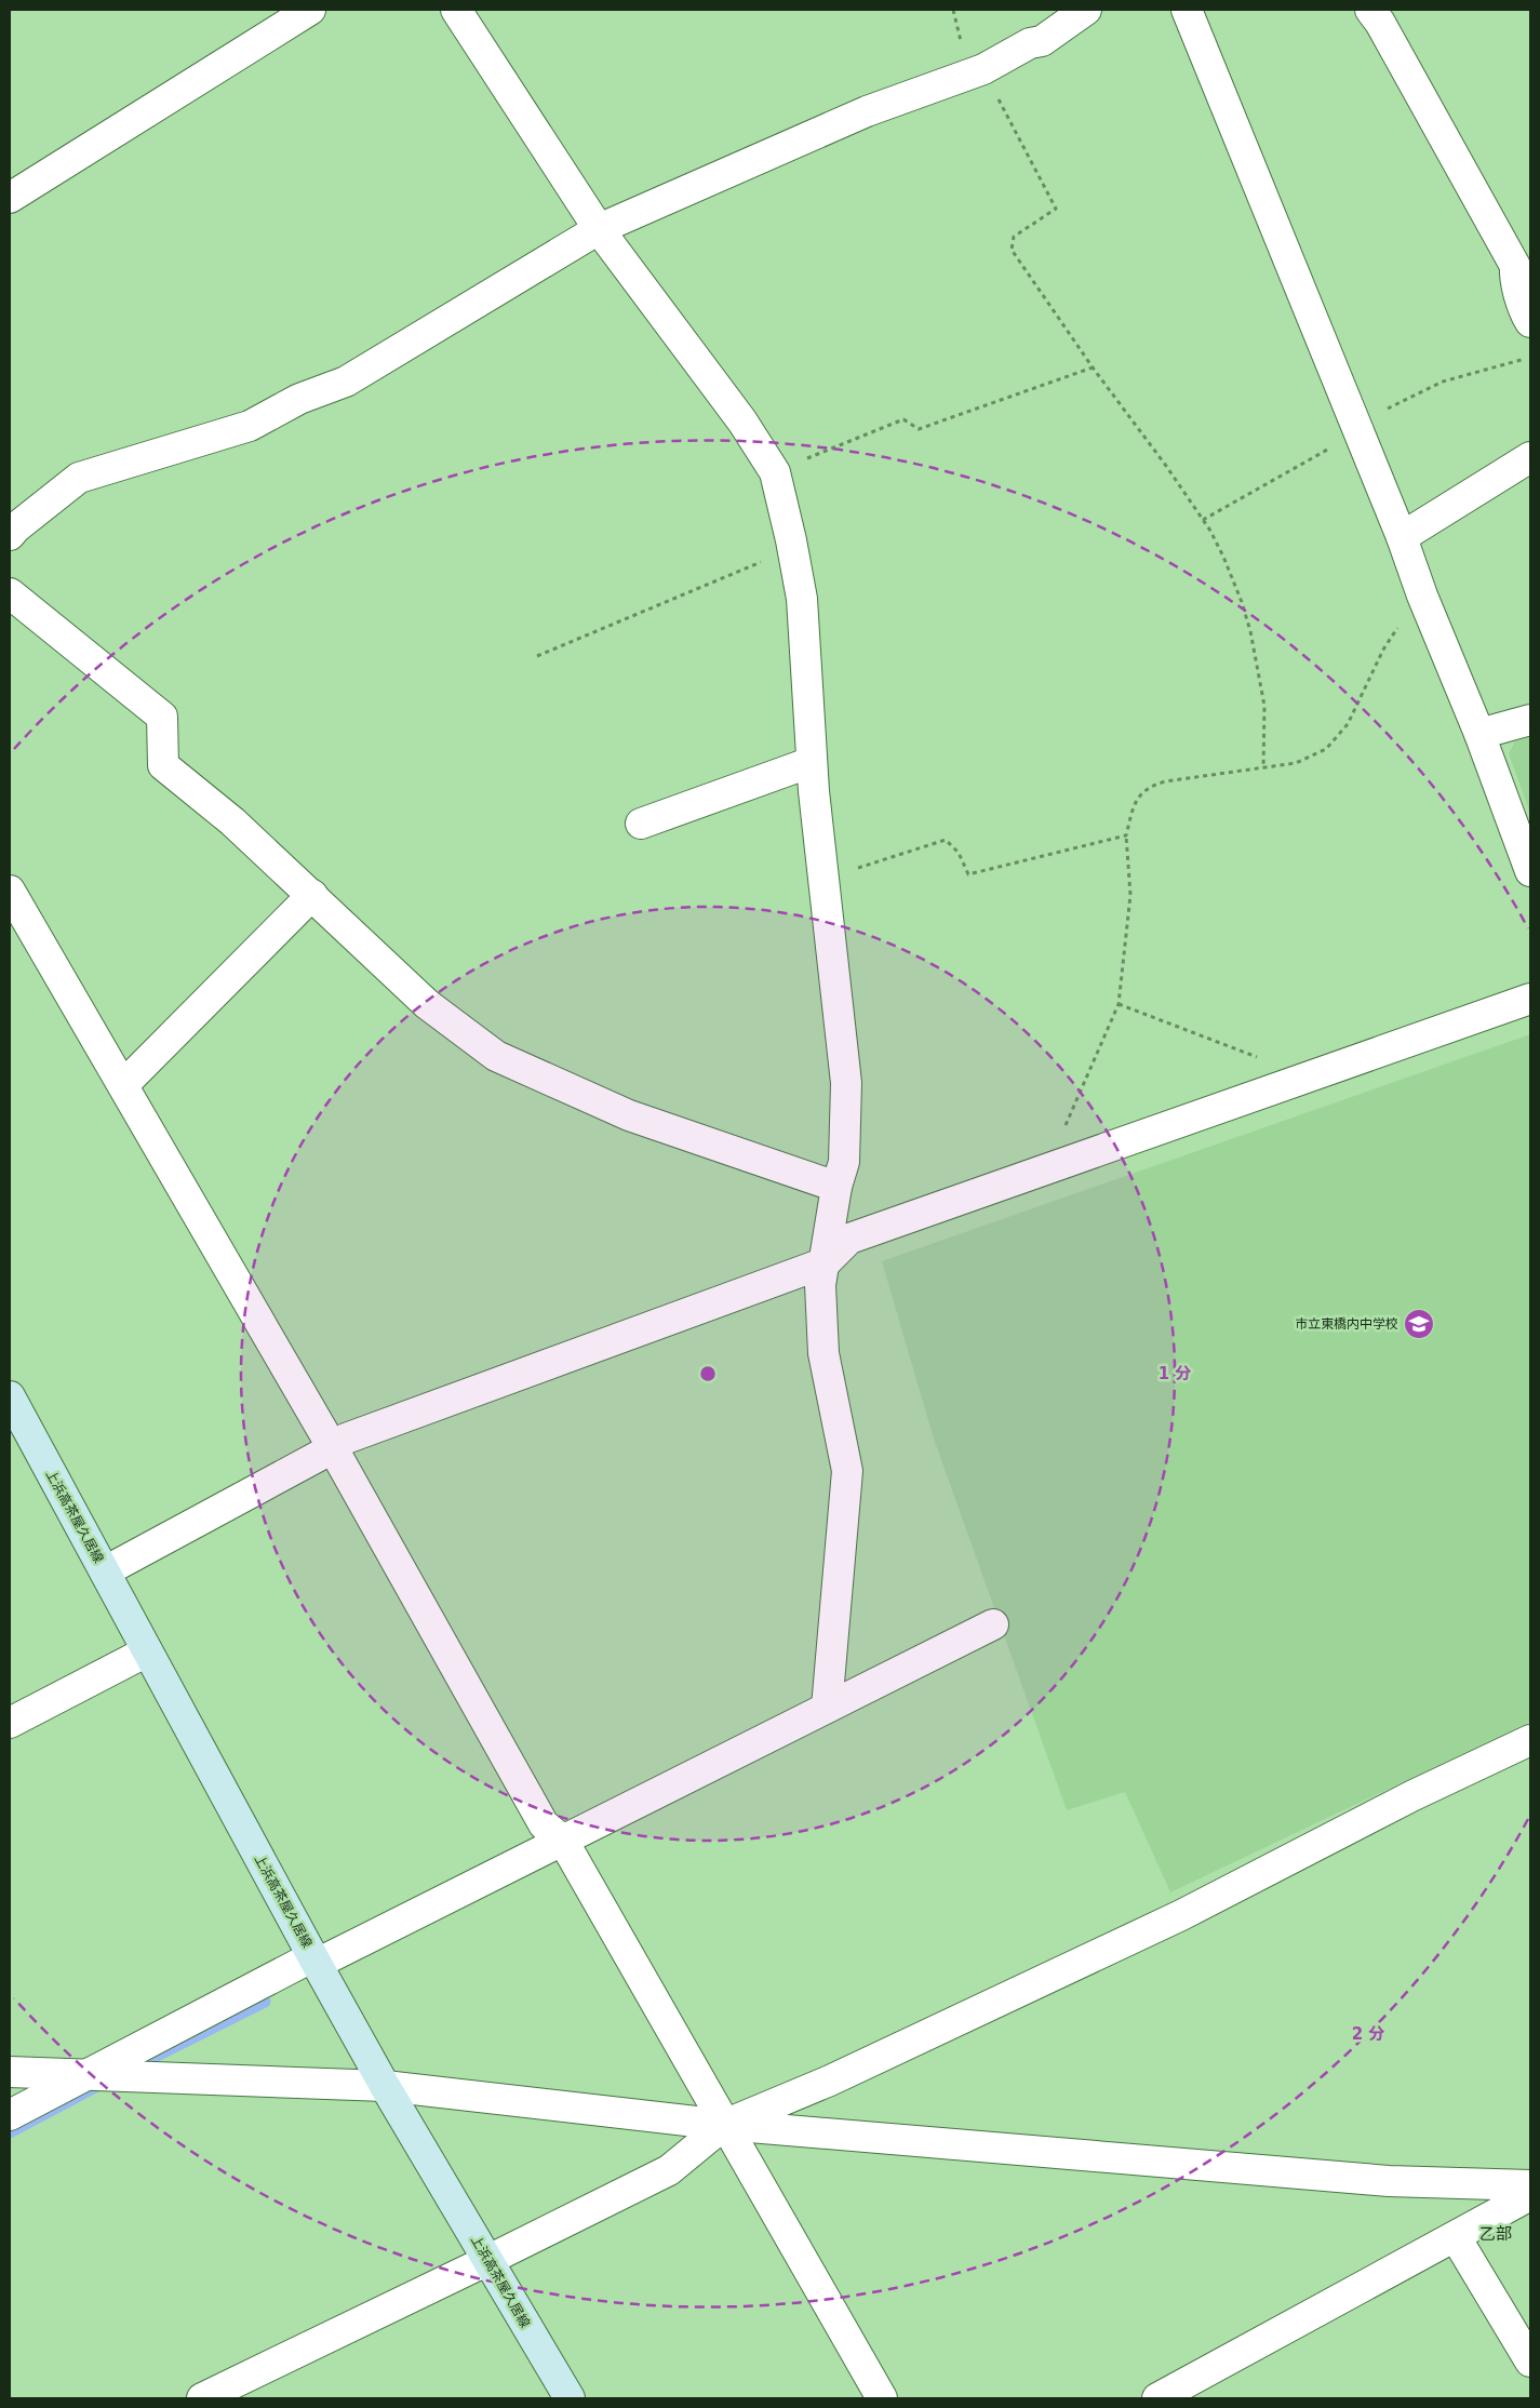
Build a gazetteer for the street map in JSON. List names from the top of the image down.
{
  "streets": {
    "main road": ["上浜高茶屋久居線"]
  },
  "districts": ["乙部"],
  "places": {
    "school or university": ["市立東橋内中学校"]
  },
  "rings": ["1 分", "2 分"]
}
